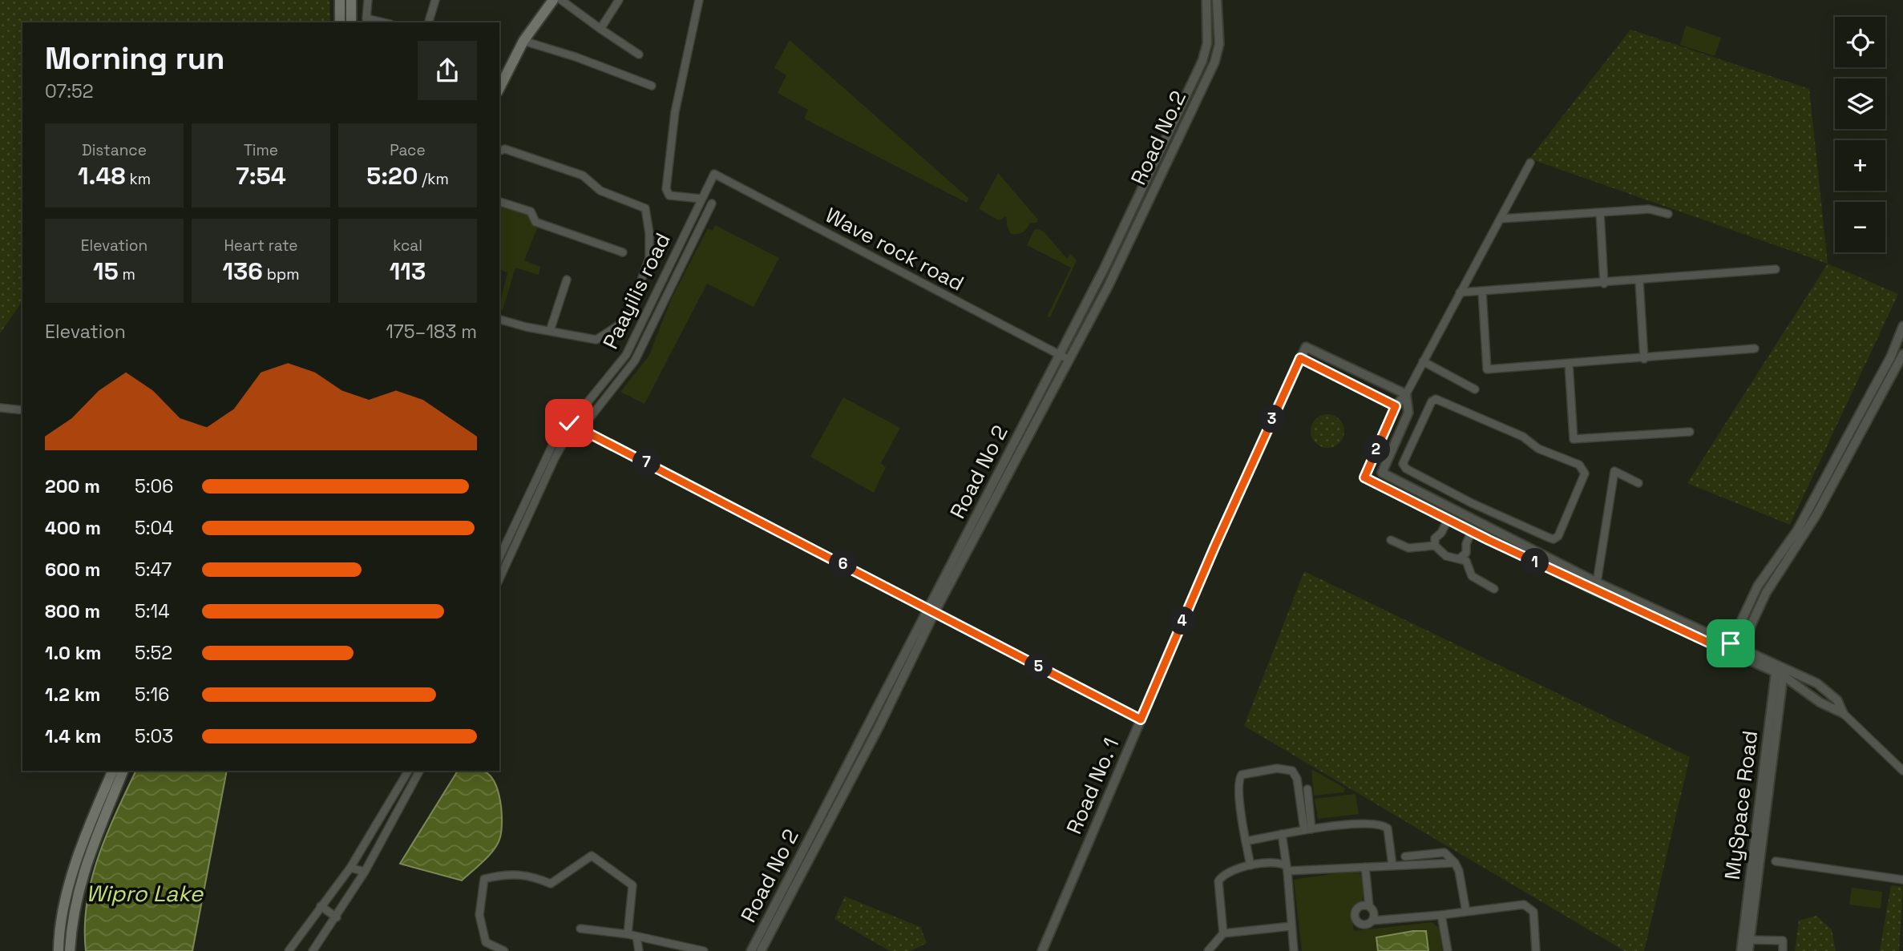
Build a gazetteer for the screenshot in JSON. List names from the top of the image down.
{
  "streets": {
    "street": [
      "Road No.2",
      "Wave rock road",
      "Paayilis road",
      "Road No 2",
      "Road No. 1",
      "MySpace Road"
    ]
  },
  "crossings": [
    ["Road No.2", "Road No 2"],
    ["Wave rock road", "Paayilis road"],
    ["Wave rock road", "Road No 2"]
  ],
  "water": ["Wipro Lake"],
  "page": {
    "map_buttons": ["+", "−"],
    "heading": ["Morning run", "07:52"],
    "stats": [
      ["Distance", "1.48 km"],
      ["Time", "7:54"],
      ["Pace", "5:20 /km"],
      ["Elevation", "15 m"],
      ["Heart rate", "136 bpm"],
      ["kcal", "113"]
    ],
    "chart": ["Elevation", "175–183 m"],
    "pins": [
      "3",
      "2",
      "7",
      "1",
      "6",
      "4",
      "5"
    ],
    "list": [
      {
        "name": "200 m",
        "note": "5:06"
      },
      {
        "name": "400 m",
        "note": "5:04"
      },
      {
        "name": "600 m",
        "note": "5:47"
      },
      {
        "name": "800 m",
        "note": "5:14"
      },
      {
        "name": "1.0 km",
        "note": "5:52"
      },
      {
        "name": "1.2 km",
        "note": "5:16"
      },
      {
        "name": "1.4 km",
        "note": "5:03"
      }
    ]
  }
}
